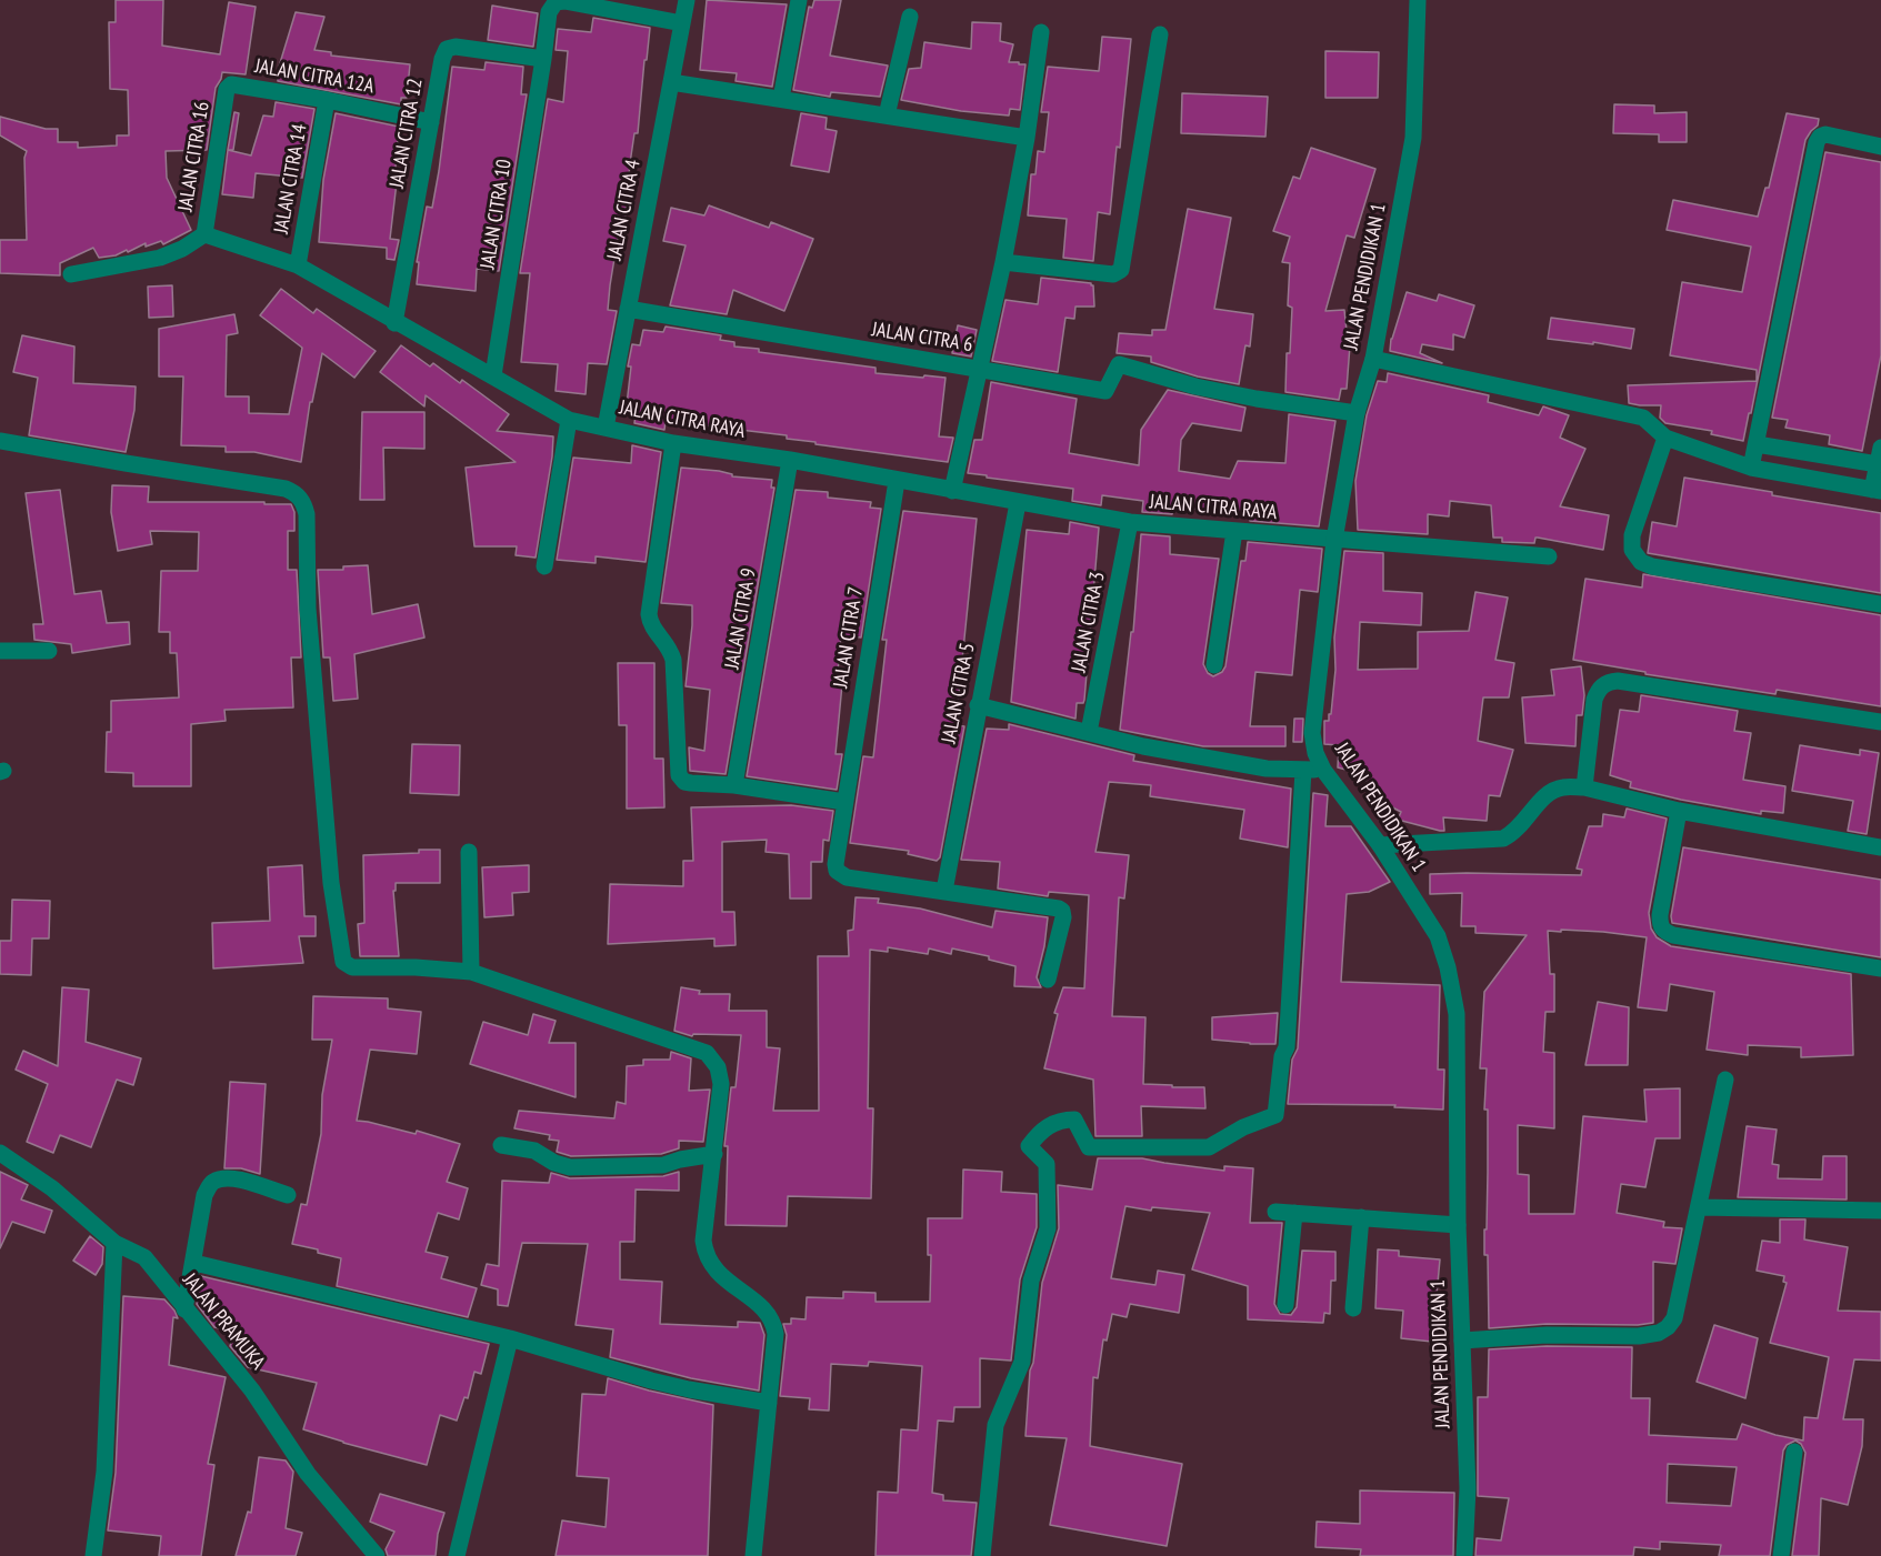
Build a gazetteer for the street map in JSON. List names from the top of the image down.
{
  "streets": {
    "street": [
      "JALAN CITRA 12A",
      "JALAN CITRA 12",
      "JALAN CITRA 16",
      "JALAN CITRA 14",
      "JALAN CITRA 4",
      "JALAN CITRA 10",
      "JALAN PENDIDIKAN 1",
      "JALAN CITRA 6",
      "JALAN CITRA RAYA",
      "JALAN CITRA 9",
      "JALAN CITRA 3",
      "JALAN CITRA 7",
      "JALAN CITRA 5",
      "JALAN PRAMUKA"
    ]
  },
  "crossings": [
    ["JALAN CITRA 12A", "JALAN CITRA 12"],
    ["JALAN CITRA 12A", "JALAN CITRA 16"],
    ["JALAN CITRA 12A", "JALAN CITRA 14"],
    ["JALAN CITRA 12", "JALAN CITRA 10"],
    ["JALAN CITRA 12", "JALAN CITRA RAYA"],
    ["JALAN CITRA 16", "JALAN CITRA RAYA"],
    ["JALAN CITRA 14", "JALAN CITRA RAYA"],
    ["JALAN CITRA 4", "JALAN CITRA 10"],
    ["JALAN CITRA 4", "JALAN CITRA 6"],
    ["JALAN CITRA 4", "JALAN CITRA RAYA"],
    ["JALAN CITRA 10", "JALAN CITRA RAYA"],
    ["JALAN PENDIDIKAN 1", "JALAN CITRA RAYA"],
    ["JALAN CITRA RAYA", "JALAN CITRA 9"],
    ["JALAN CITRA RAYA", "JALAN CITRA 3"],
    ["JALAN CITRA RAYA", "JALAN CITRA 7"],
    ["JALAN CITRA RAYA", "JALAN CITRA 5"],
    ["JALAN CITRA 7", "JALAN CITRA 5"]
  ]
}
